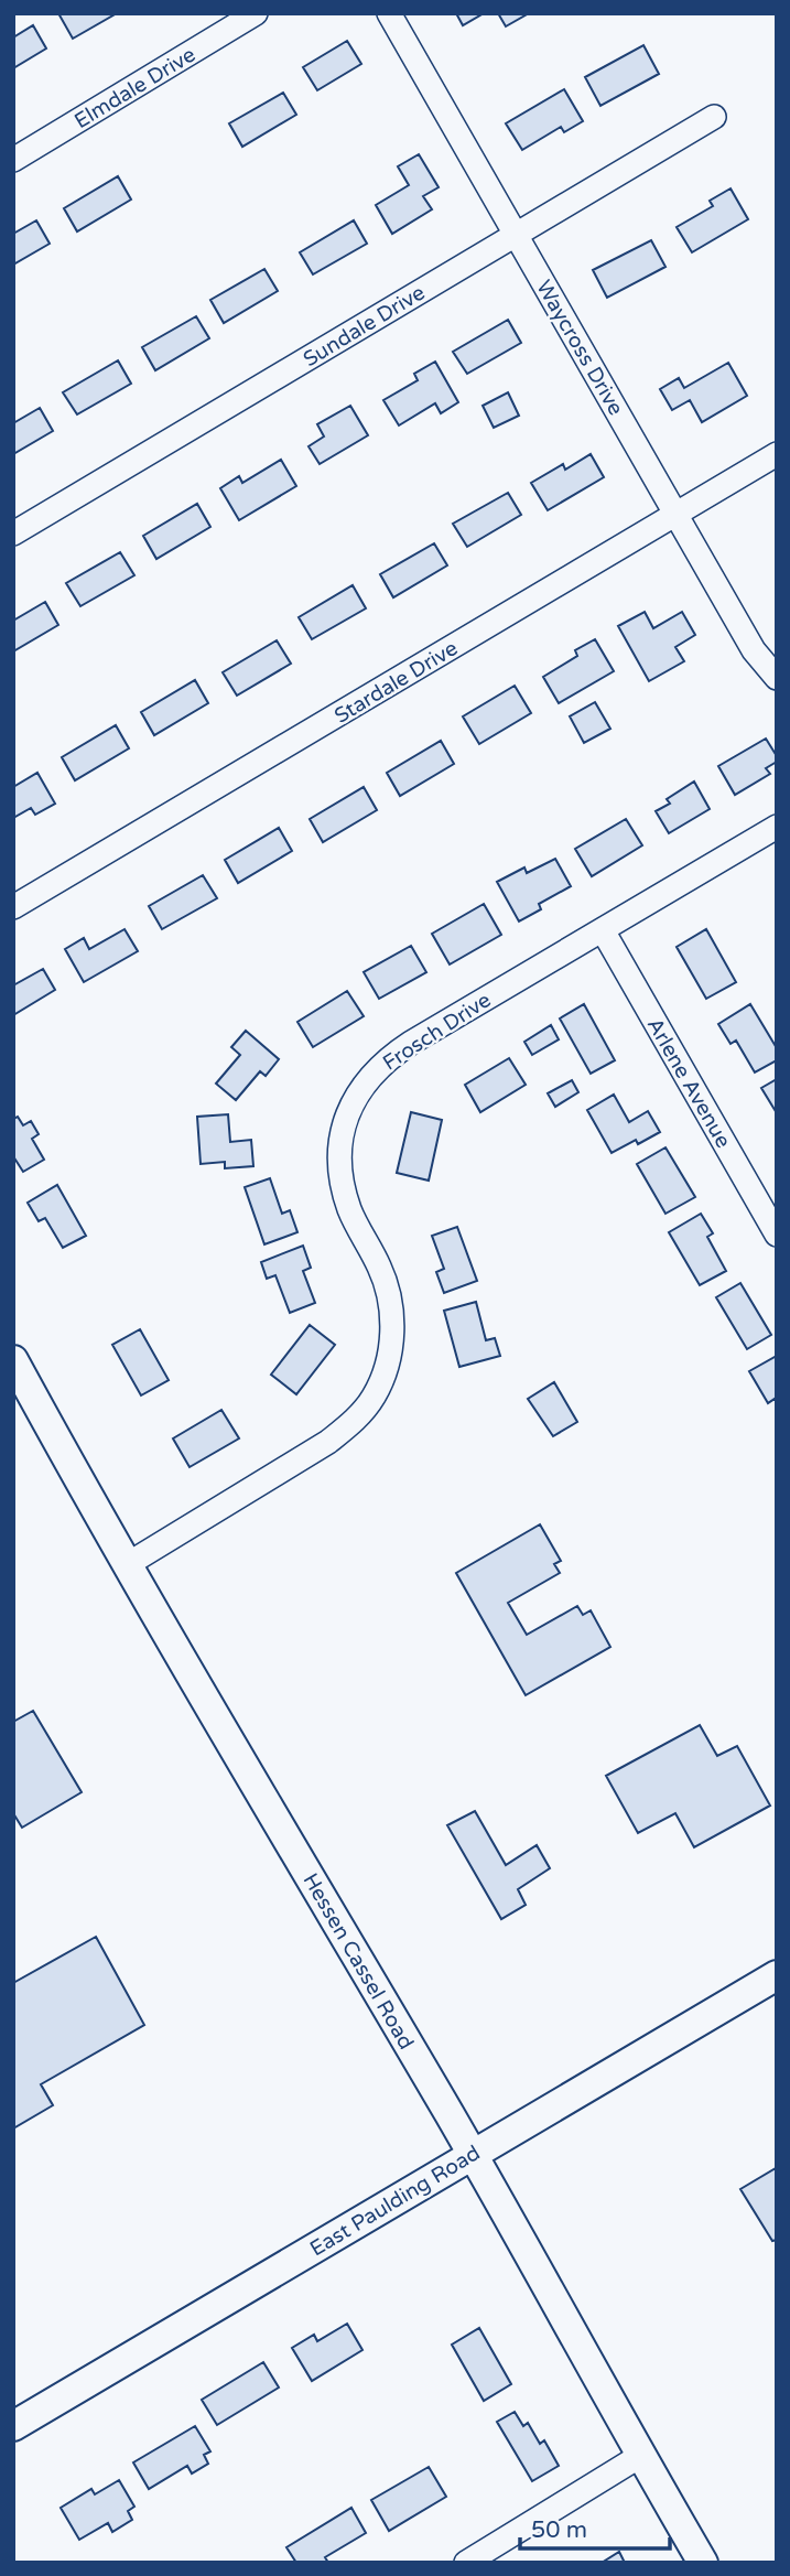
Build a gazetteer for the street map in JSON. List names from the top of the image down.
{
  "streets": {
    "main road": ["Hessen Cassel Road", "East Paulding Road"],
    "street": [
      "Elmdale Drive",
      "Sundale Drive",
      "Waycross Drive",
      "Stardale Drive",
      "Frosch Drive",
      "Arlene Avenue"
    ]
  },
  "crossings": [
    ["Sundale Drive", "Waycross Drive"],
    ["Waycross Drive", "Stardale Drive"],
    ["Frosch Drive", "Arlene Avenue"],
    ["Frosch Drive", "Hessen Cassel Road"],
    ["Hessen Cassel Road", "East Paulding Road"]
  ],
  "scale_bar": "50 m"
}
